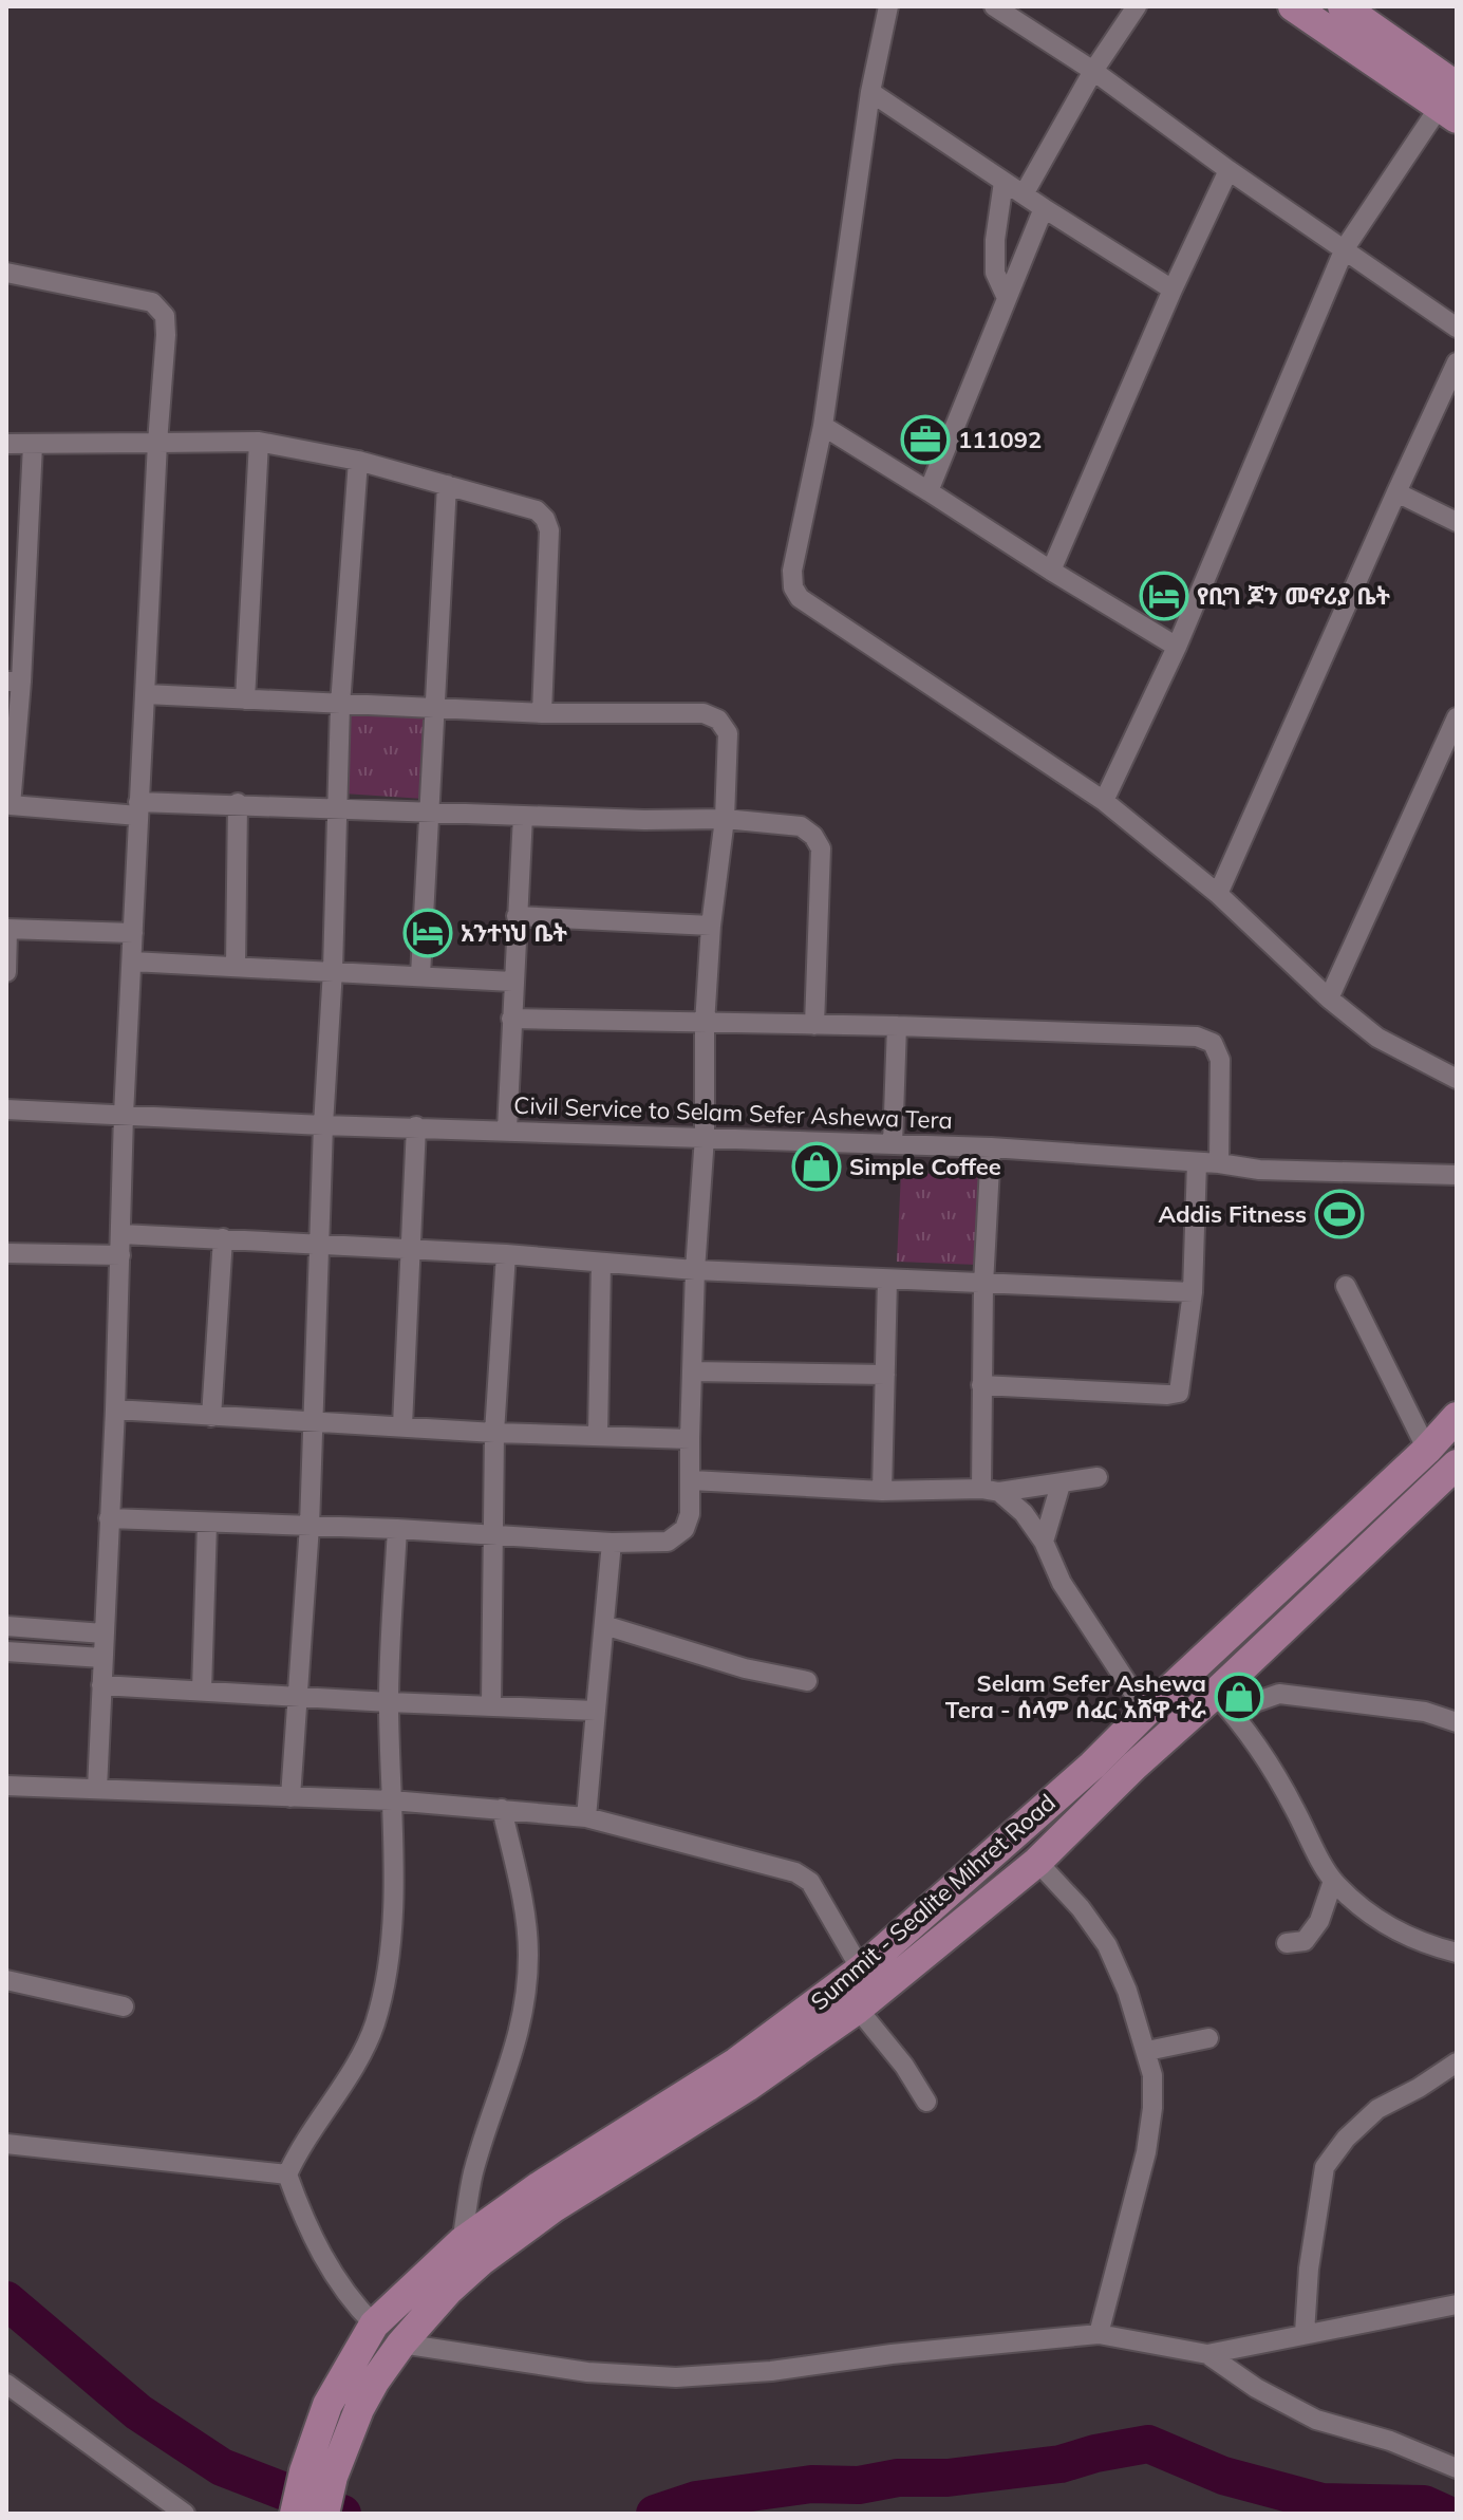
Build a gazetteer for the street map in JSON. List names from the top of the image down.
{
  "streets": {
    "main road": ["Summit - Sealite Mihret Road"],
    "street": ["Civil Service to Selam Sefer Ashewa Tera"]
  },
  "places": {
    "office": ["111092"],
    "hotel": ["የቢግ ጆን መኖሪያ ቤት", "አንተነህ ቤት"],
    "shop": ["Simple Coffee", "Selam Sefer Ashewa Tera - ሰላም ሰፈር አሸዋ ተራ"],
    "sports": ["Addis Fitness"]
  }
}
